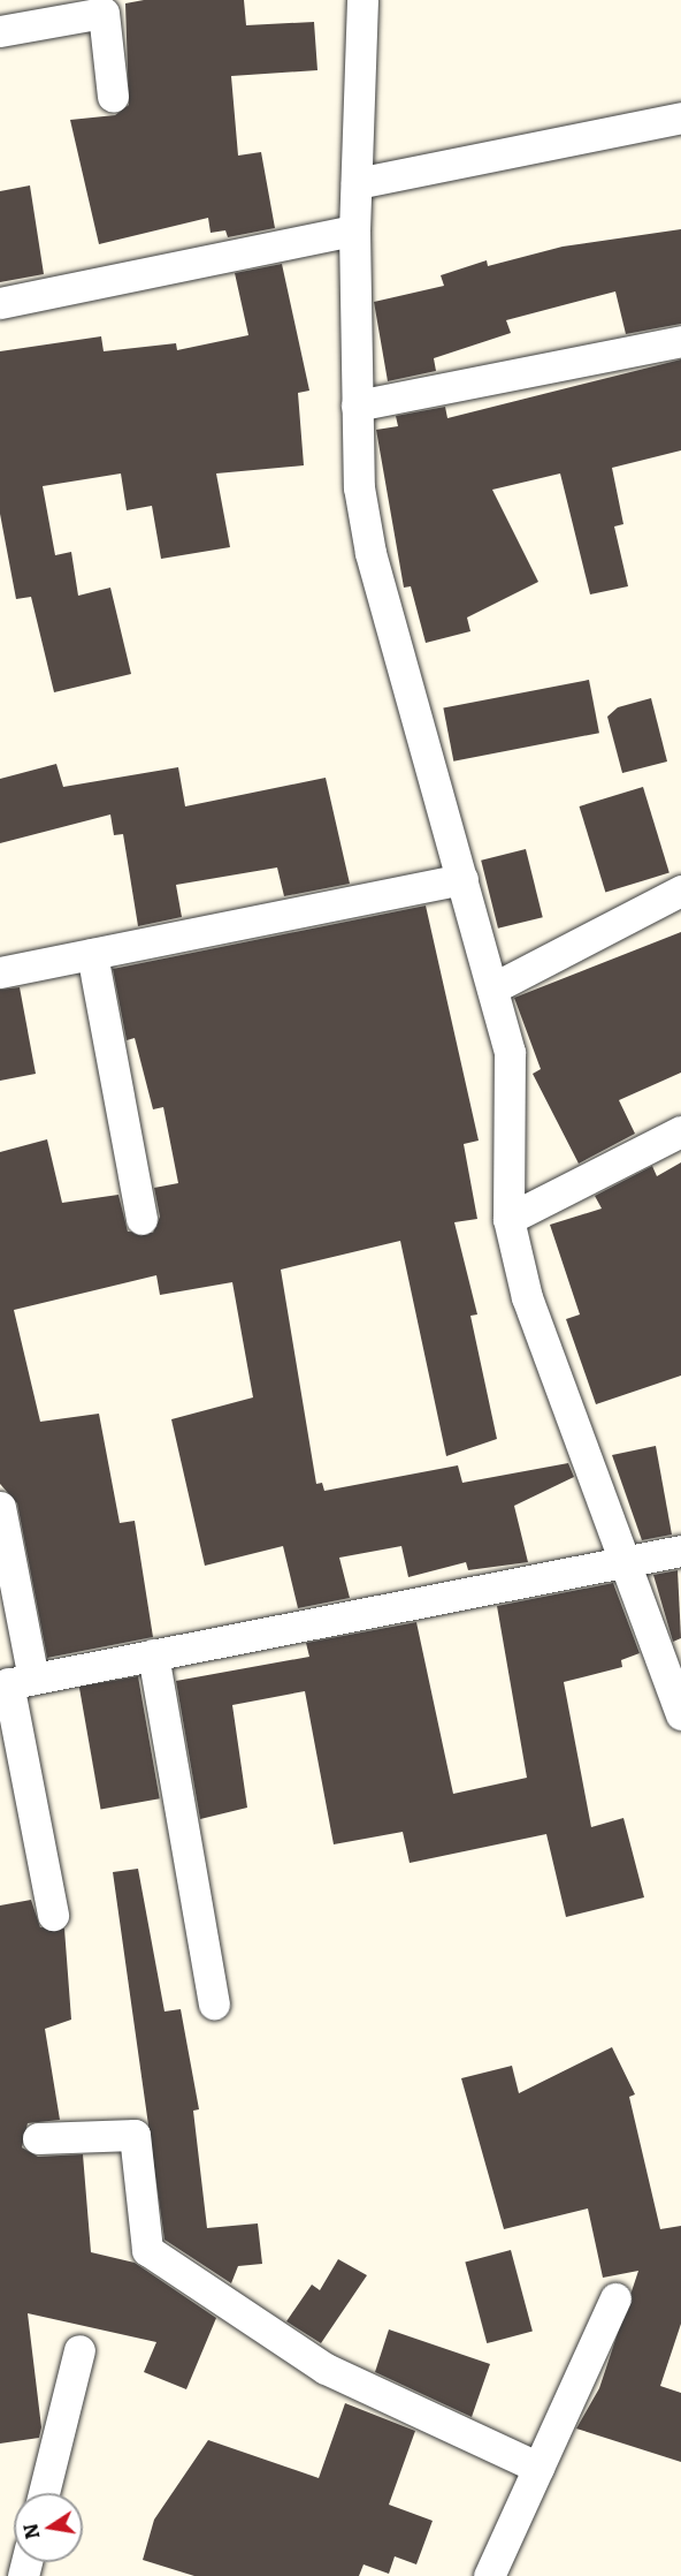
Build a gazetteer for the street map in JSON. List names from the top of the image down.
{
  "north": "left"
}
